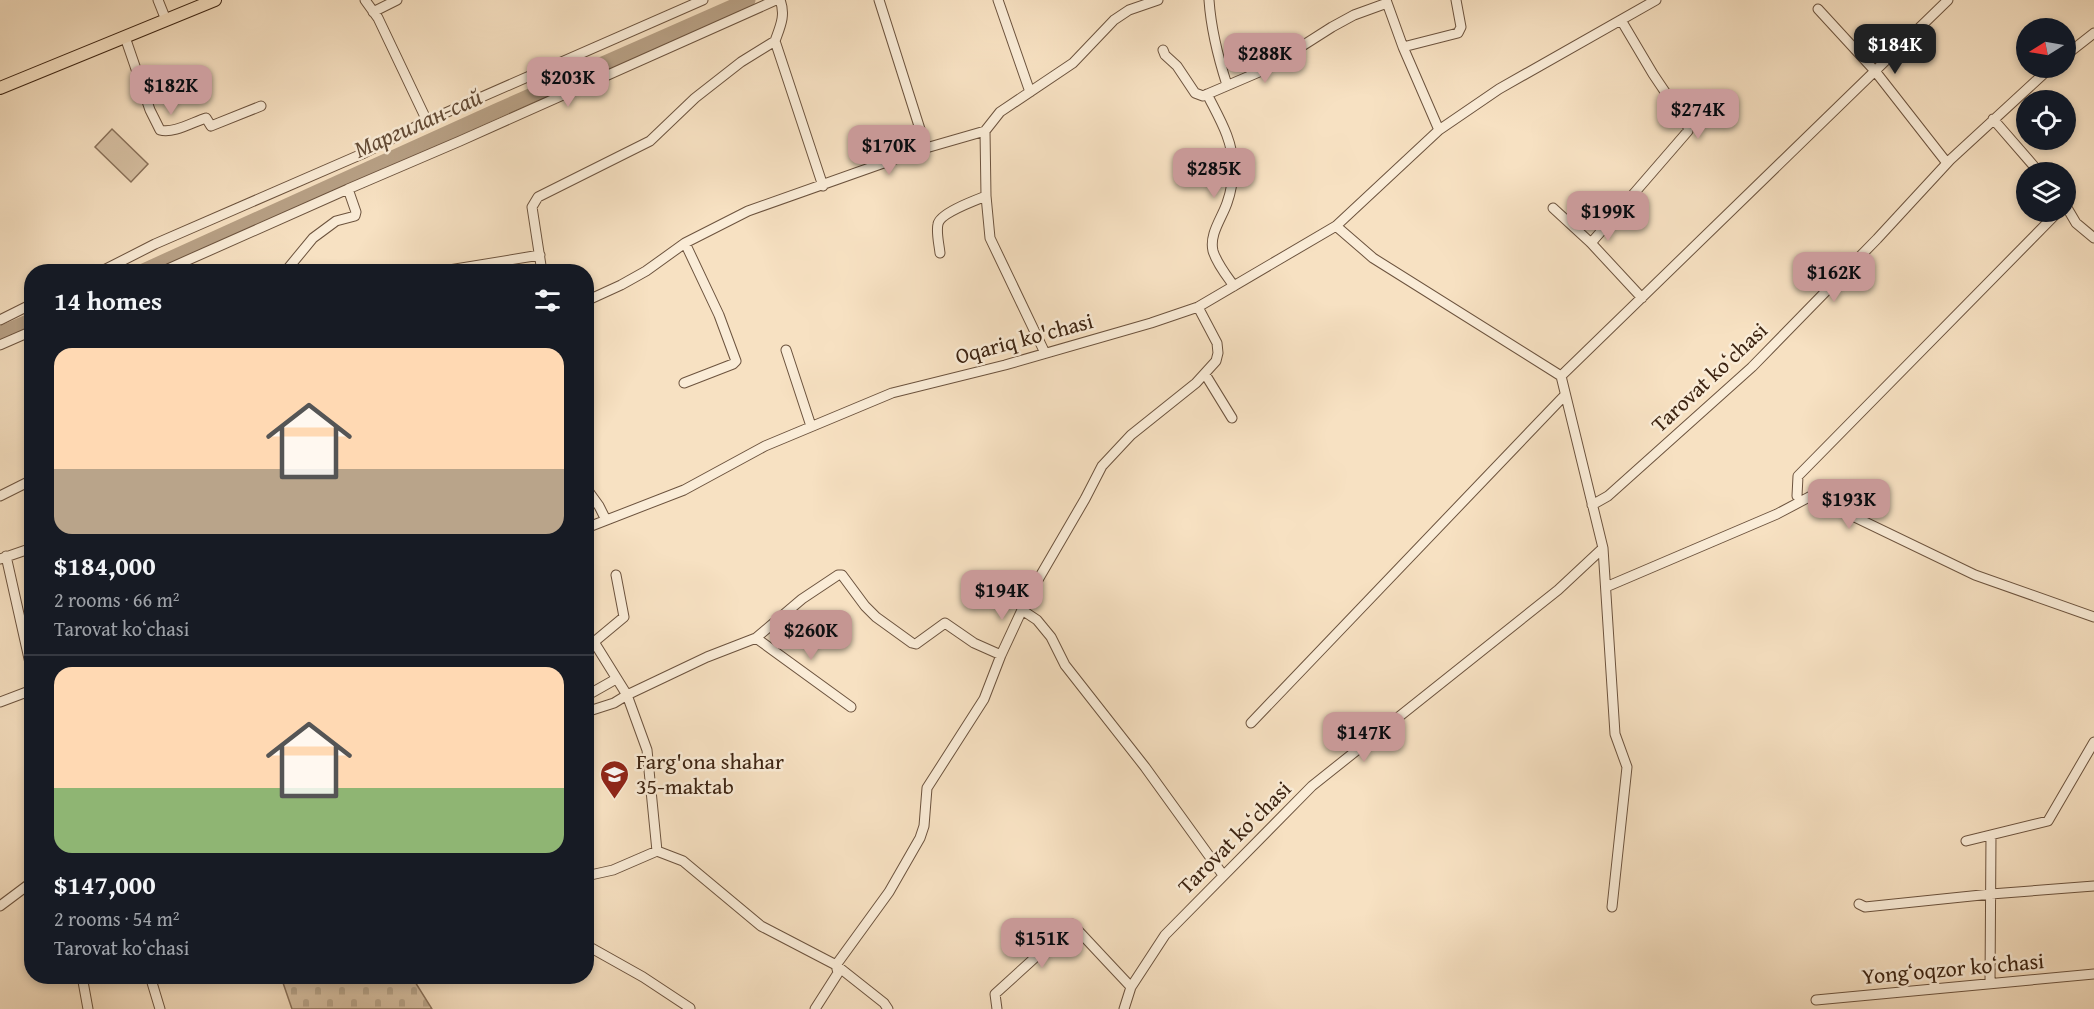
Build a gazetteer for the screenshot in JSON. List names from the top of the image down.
{
  "streets": {
    "street": ["Oqariq ko'chasi", "Tarovat koʻchasi", "Yongʻoqzor koʻchasi"]
  },
  "water": ["Маргилан-сай"],
  "places": {
    "school or university": ["Farg'ona shahar 35-maktab"]
  },
  "north": "left",
  "page": {
    "price": [
      "$184K",
      "$288K",
      "$203K",
      "$182K",
      "$274K",
      "$170K",
      "$285K",
      "$199K",
      "$162K",
      "$193K",
      "$194K",
      "$260K",
      "$147K",
      "$151K"
    ],
    "heading": "14 homes",
    "list": [
      {
        "name": "$184,000",
        "note": "2 rooms · 66 m² · Tarovat koʻchasi"
      },
      {
        "name": "$147,000",
        "note": "2 rooms · 54 m² · Tarovat koʻchasi"
      }
    ]
  }
}
